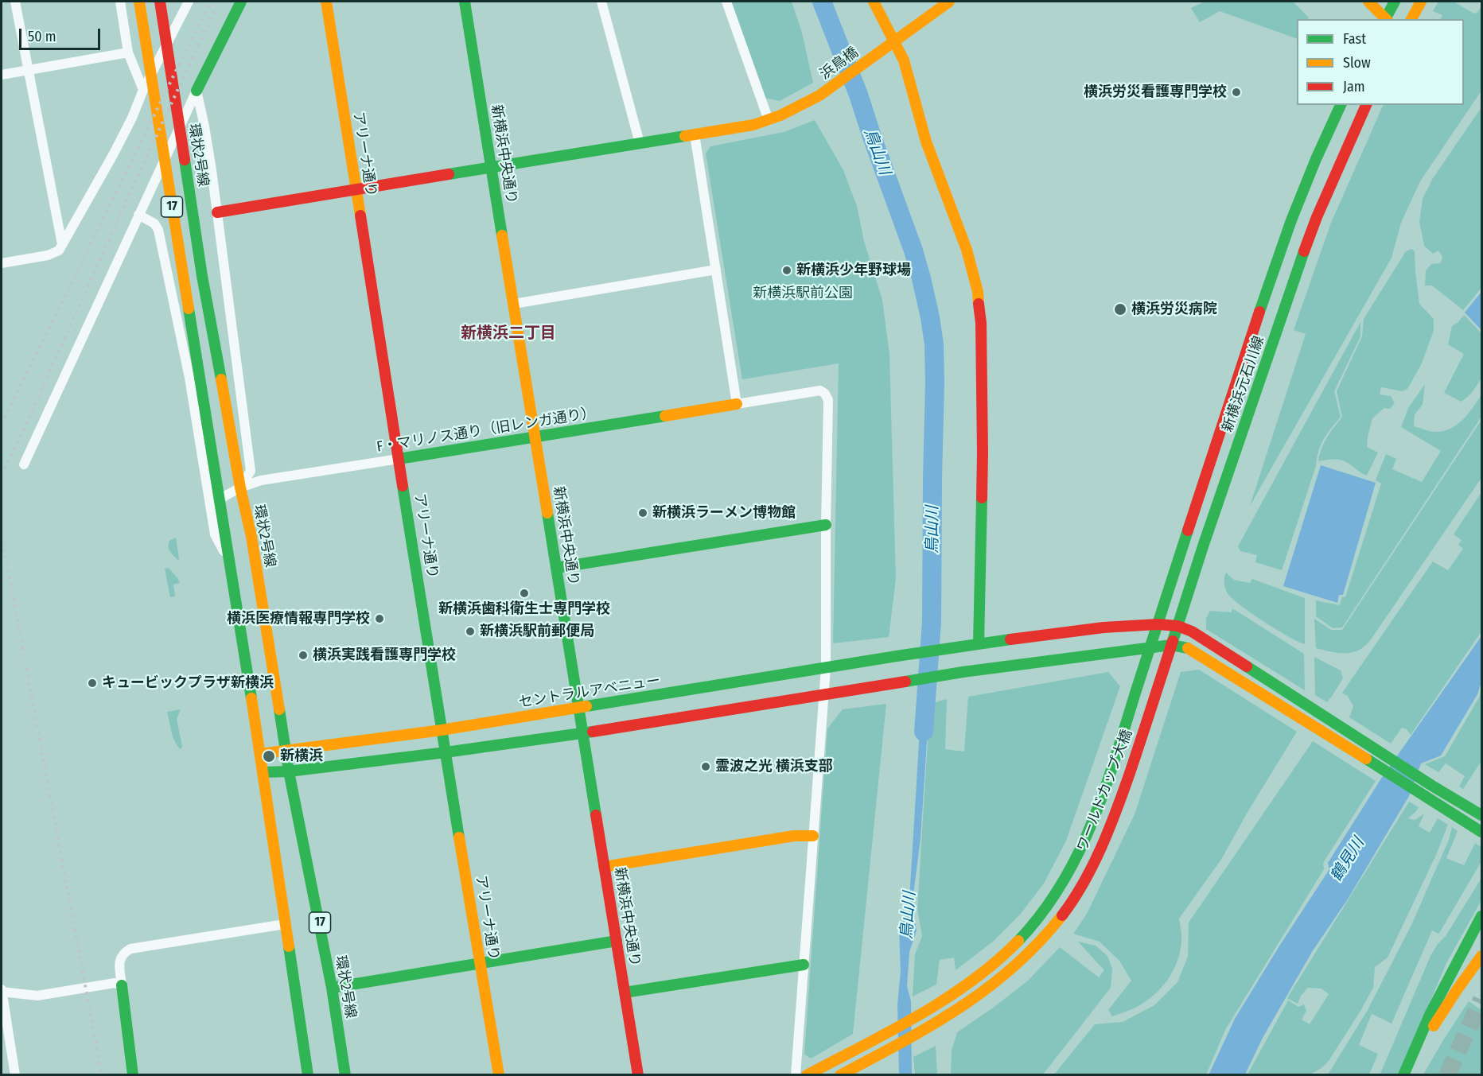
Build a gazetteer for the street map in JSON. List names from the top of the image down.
{
  "streets": {
    "street": [
      "浜鳥橋",
      "アリーナ通り",
      "新横浜中央通り",
      "環状2号線",
      "17",
      "新横浜元石川線",
      "F・マリノス通り（旧レンガ通り）",
      "セントラルアベニュー",
      "ワールドカップ大橋"
    ]
  },
  "crossings": [
    ["浜鳥橋", "アリーナ通り"],
    ["浜鳥橋", "新横浜中央通り"],
    ["アリーナ通り", "F・マリノス通り（旧レンガ通り）"],
    ["アリーナ通り", "セントラルアベニュー"],
    ["新横浜中央通り", "F・マリノス通り（旧レンガ通り）"],
    ["新横浜中央通り", "セントラルアベニュー"],
    ["環状2号線", "F・マリノス通り（旧レンガ通り）"],
    ["環状2号線", "セントラルアベニュー"],
    ["17", "F・マリノス通り（旧レンガ通り）"],
    ["17", "セントラルアベニュー"],
    ["新横浜元石川線", "セントラルアベニュー"],
    ["新横浜元石川線", "ワールドカップ大橋"]
  ],
  "districts": ["新横浜二丁目"],
  "water": ["鳥山川", "鶴見川"],
  "parks": ["新横浜駅前公園"],
  "places": [
    "横浜労災看護専門学校",
    "新横浜少年野球場",
    "横浜労災病院",
    "新横浜ラーメン博物館",
    "新横浜歯科衛生士専門学校",
    "横浜医療情報専門学校",
    "新横浜駅前郵便局",
    "横浜実践看護専門学校",
    "キュービックプラザ新横浜",
    "新横浜",
    "霊波之光 横浜支部"
  ],
  "legend": ["Fast", "Slow", "Jam"],
  "scale_bar": "50 m"
}
